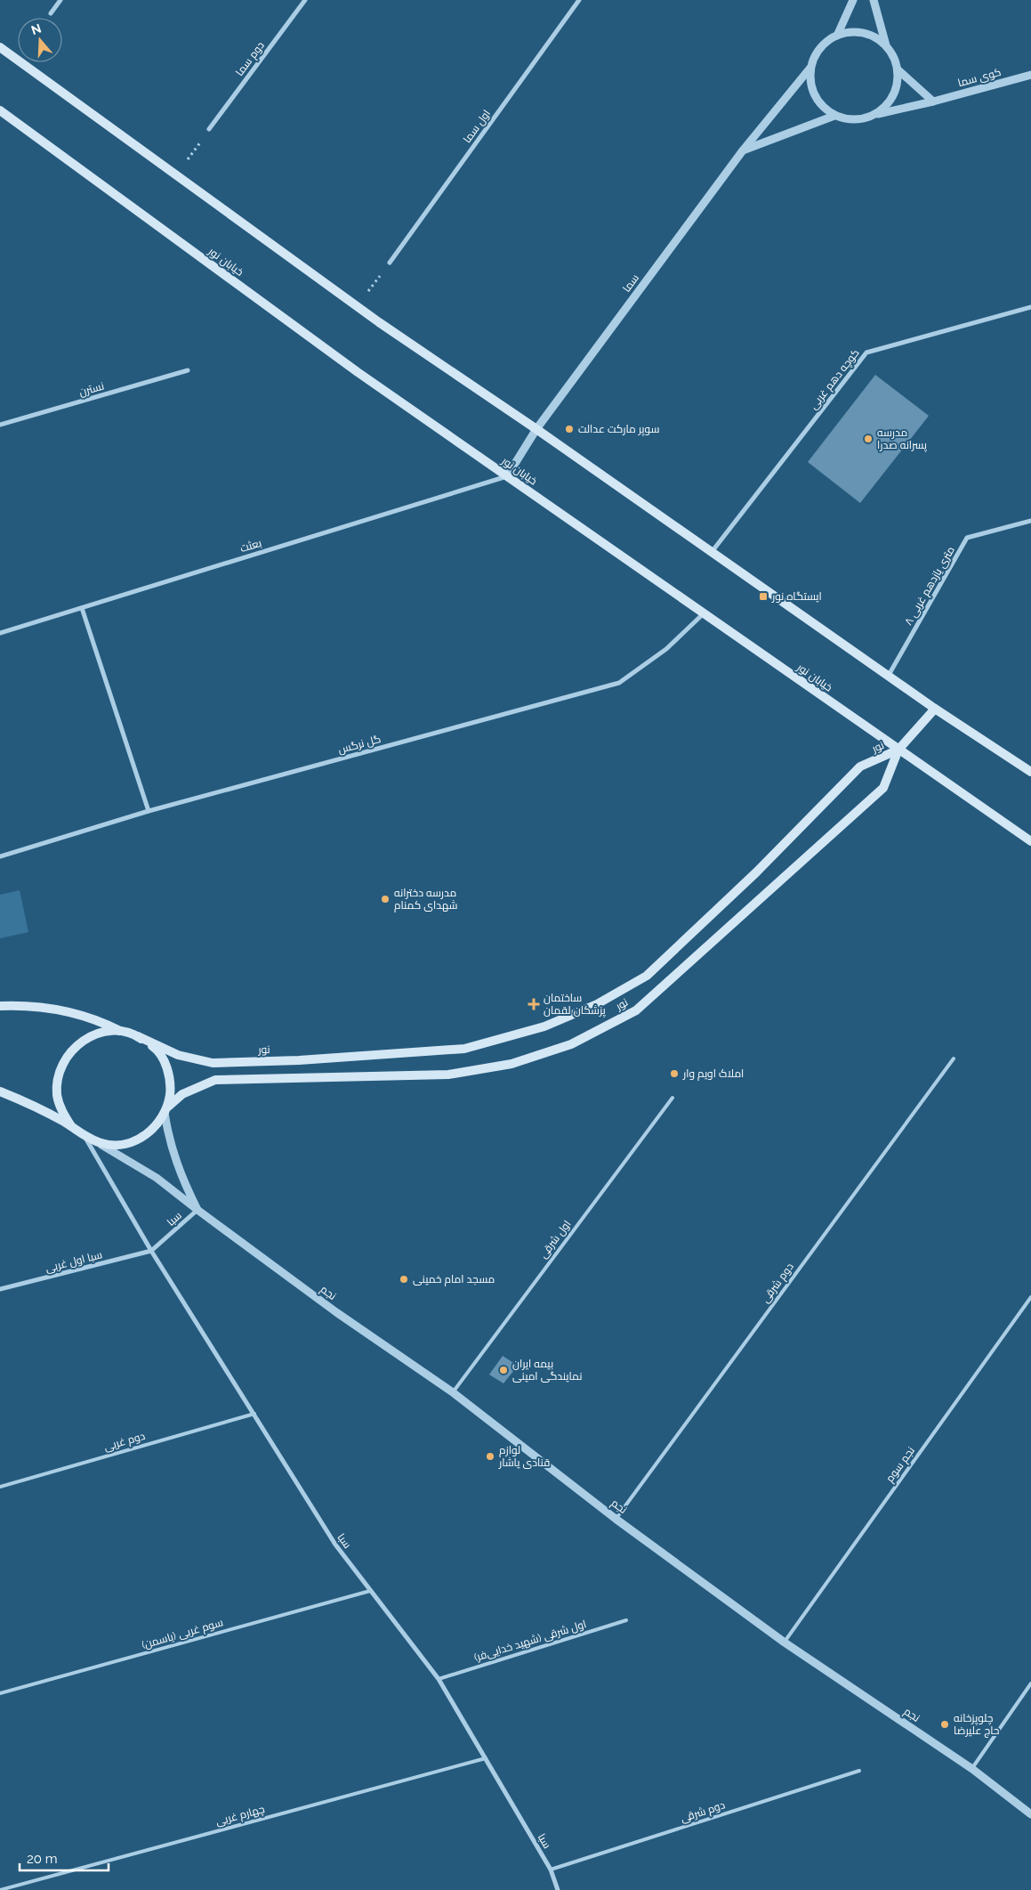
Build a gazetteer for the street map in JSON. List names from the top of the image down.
{
  "streets": {
    "main road": ["خیابان نور", "نور"],
    "street": [
      "دوم سما",
      "کوی سما",
      "اول سما",
      "سما",
      "کوچه دهم غربی",
      "نسترن",
      "بعثت",
      "۸ متری یازدهم غربی",
      "گل نرگس",
      "سبا",
      "سبا اول غربی",
      "نجم"
    ],
    "lane": [
      "اول شرقی",
      "دوم شرقی",
      "دوم غربی",
      "نجم سوم",
      "سوم غربی (یاسمن)",
      "اول شرقی (شهید خدایی‌فر)",
      "چهارم غربی"
    ]
  },
  "crossings": [
    ["کوی سما", "سما"],
    ["خیابان نور", "سما"],
    ["خیابان نور", "بعثت"],
    ["خیابان نور", "گل نرگس"],
    ["خیابان نور", "نور"],
    ["سما", "بعثت"],
    ["نور", "نجم"],
    ["سبا", "سبا اول غربی"],
    ["سبا", "دوم شرقی"],
    ["سبا", "نجم"],
    ["سبا", "دوم غربی"],
    ["سبا", "سوم غربی (یاسمن)"],
    ["سبا", "اول شرقی (شهید خدایی‌فر)"],
    ["سبا", "چهارم غربی"],
    ["اول شرقی", "نجم"],
    ["دوم شرقی", "نجم"],
    ["نجم", "نجم سوم"]
  ],
  "places": {
    "other": [
      "سوپر مارکت عدالت",
      "مدرسه پسرانه صدرا",
      "مدرسه دخترانه شهدای کمنام",
      "املاک اویم وار",
      "مسجد امام خمینی",
      "بیمه ایران نمایندگی امینی",
      "لوازم قنادی یاشار",
      "چلوپزخانه حاج علیرضا"
    ],
    "transit": ["ایستگاه نور"],
    "health": ["ساختمان پزشکان لقمان"]
  },
  "scale_bar": "20 m",
  "north": "top"
}
